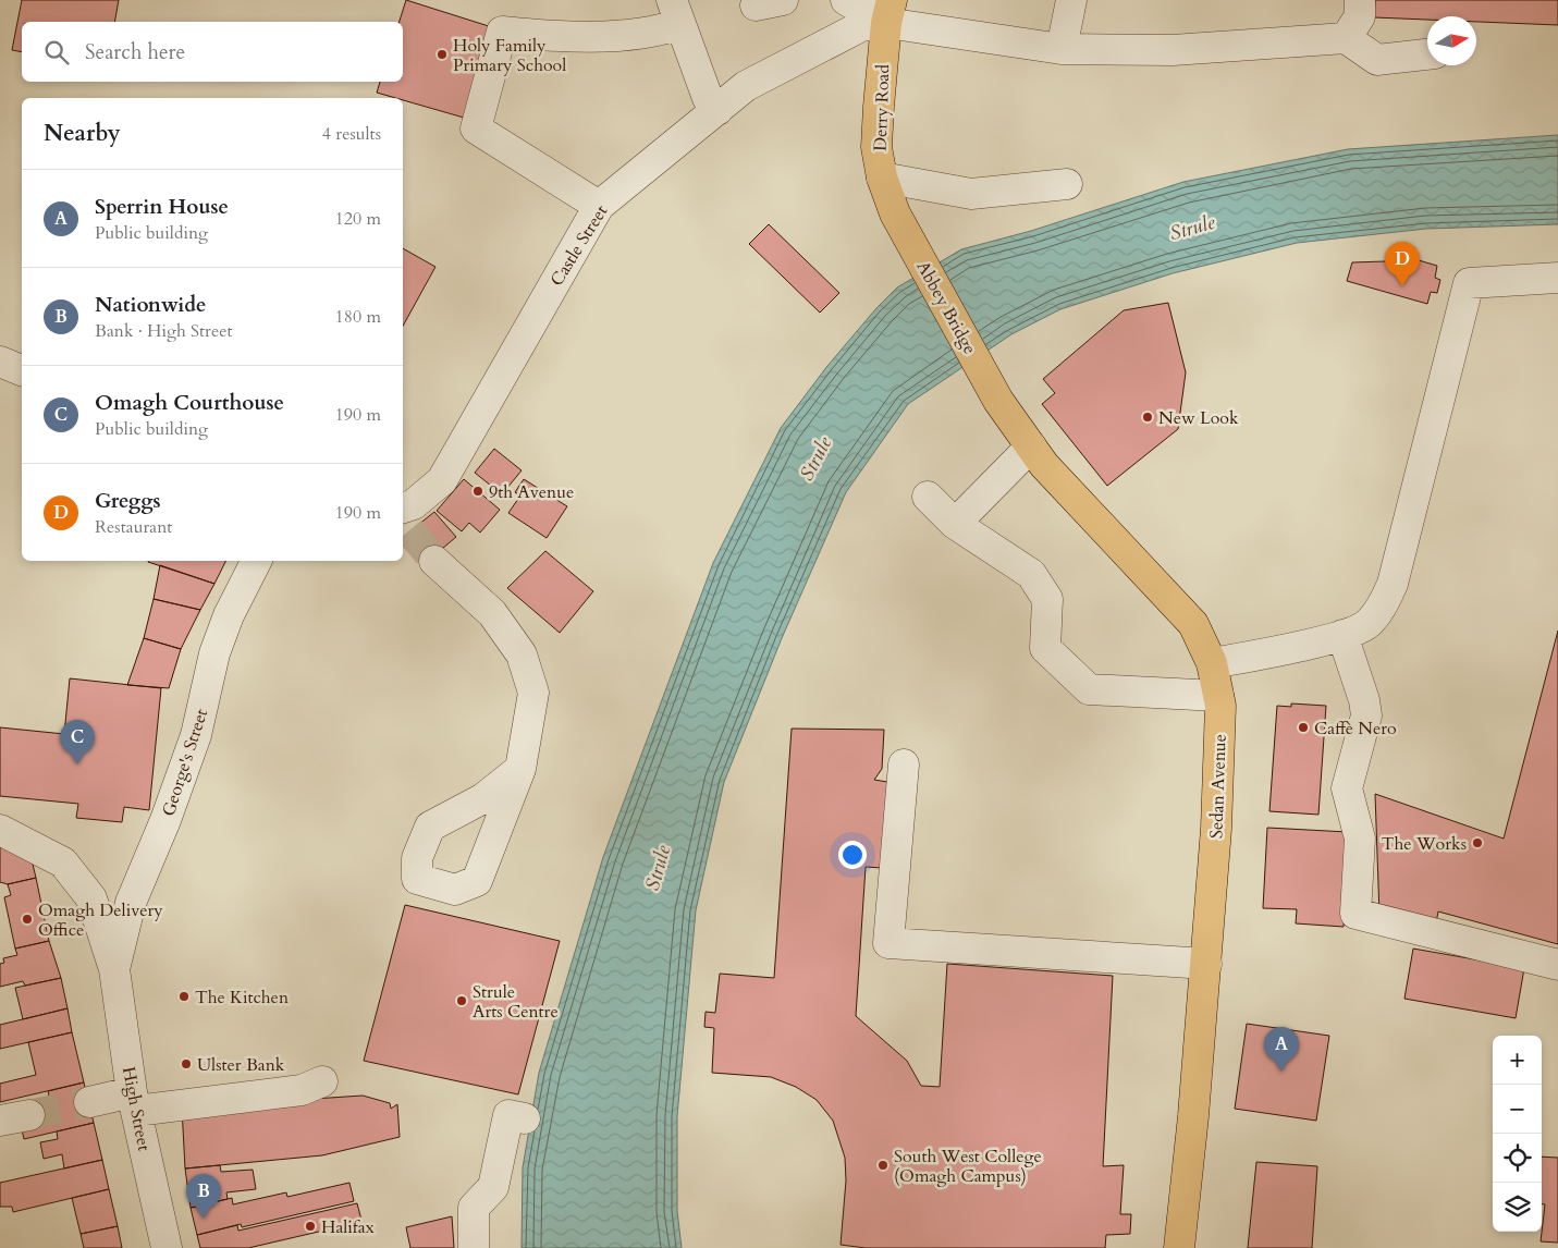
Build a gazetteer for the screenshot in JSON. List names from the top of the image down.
{
  "streets": {
    "main road": ["Derry Road", "Abbey Bridge", "Sedan Avenue"],
    "street": ["Castle Street", "George's Street", "High Street"]
  },
  "crossings": [
    ["Derry Road", "Castle Street"],
    ["Derry Road", "Abbey Bridge"],
    ["Abbey Bridge", "Sedan Avenue"],
    ["George's Street", "High Street"]
  ],
  "water": ["Strule"],
  "places": [
    "Holy Family Primary School",
    "New Look",
    "9th Avenue",
    "Caffè Nero",
    "The Works",
    "Omagh Delivery Office",
    "The Kitchen",
    "Strule Arts Centre",
    "Ulster Bank",
    "South West College (Omagh Campus)",
    "Halifax"
  ],
  "north": "right",
  "page": {
    "search": "Search here",
    "heading": ["Nearby", "4 results"],
    "list": [
      {
        "mark": "A",
        "name": "Sperrin House",
        "note": "Public building",
        "value": "120 m"
      },
      {
        "mark": "B",
        "name": "Nationwide",
        "note": "Bank · High Street",
        "value": "180 m"
      },
      {
        "mark": "C",
        "name": "Omagh Courthouse",
        "note": "Public building",
        "value": "190 m"
      },
      {
        "mark": "D",
        "name": "Greggs",
        "note": "Restaurant",
        "value": "190 m"
      }
    ],
    "pins": [
      "D",
      "C",
      "A",
      "B"
    ],
    "map_buttons": ["+", "−"]
  }
}
